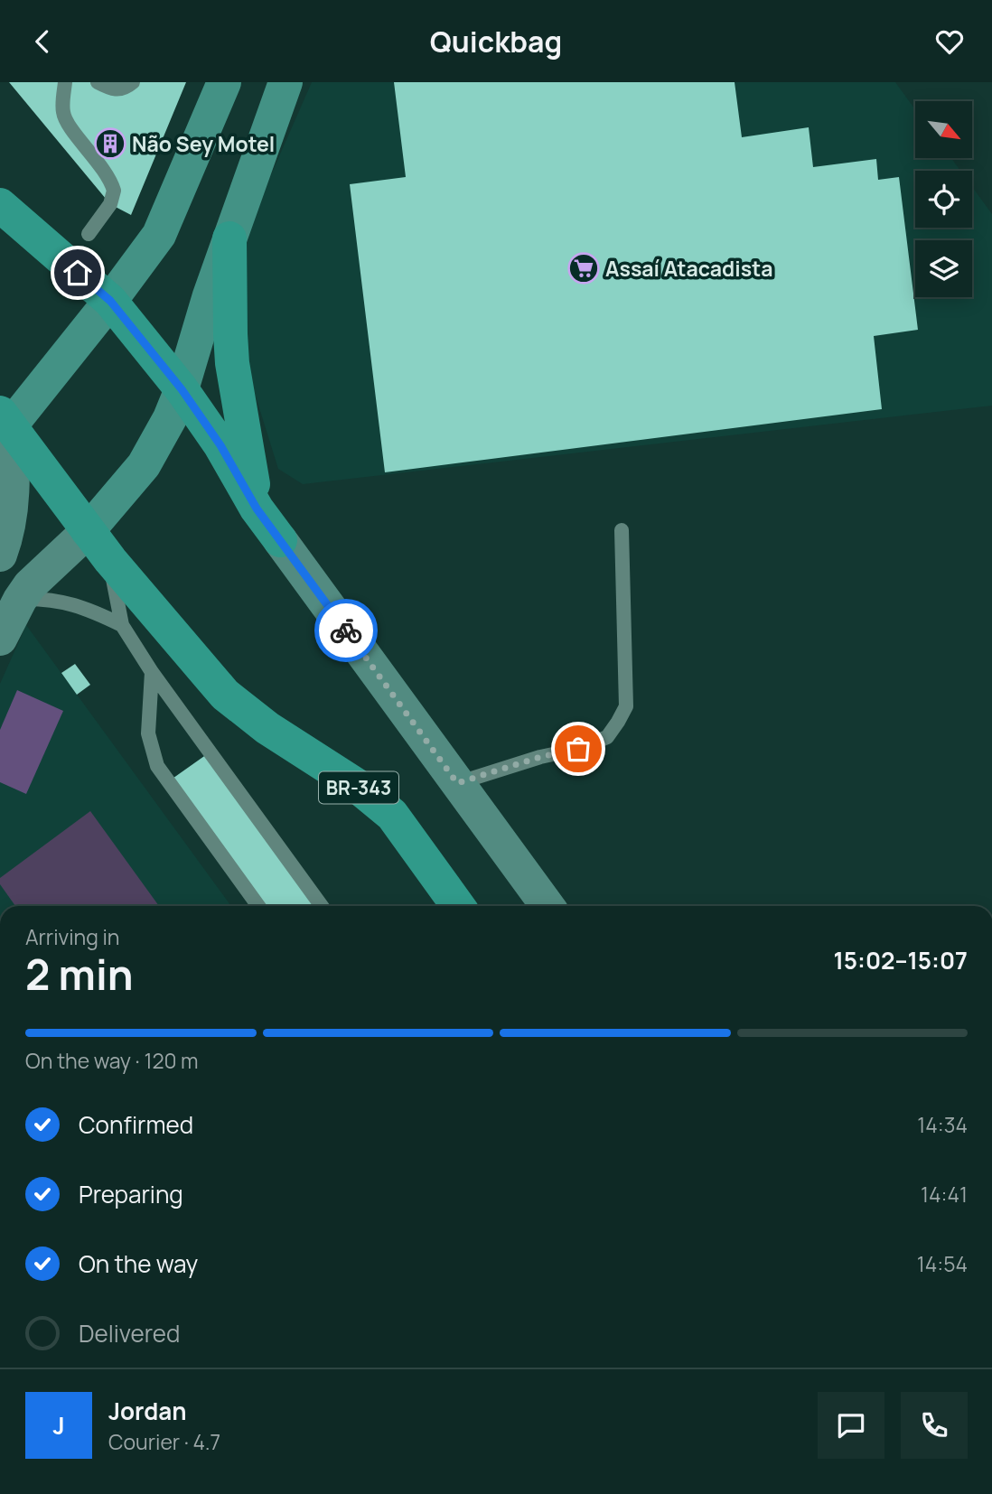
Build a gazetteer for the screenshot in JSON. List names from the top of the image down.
{
  "streets": {
    "highway": ["BR-343"]
  },
  "places": {
    "building": ["Não Sey Motel"],
    "supermarket": ["Assaí Atacadista"]
  },
  "north": "bottom right",
  "page": {
    "header": "Quickbag",
    "heading": ["2 min", "Arriving in", "15:02–15:07"],
    "panel": ["Jordan", "Courier · 4.7"],
    "bar": "On the way · 120 m",
    "list": [
      ["Confirmed", "14:34"],
      ["Preparing", "14:41"],
      ["On the way", "14:54"],
      "Delivered"
    ],
    "round": "J"
  }
}
